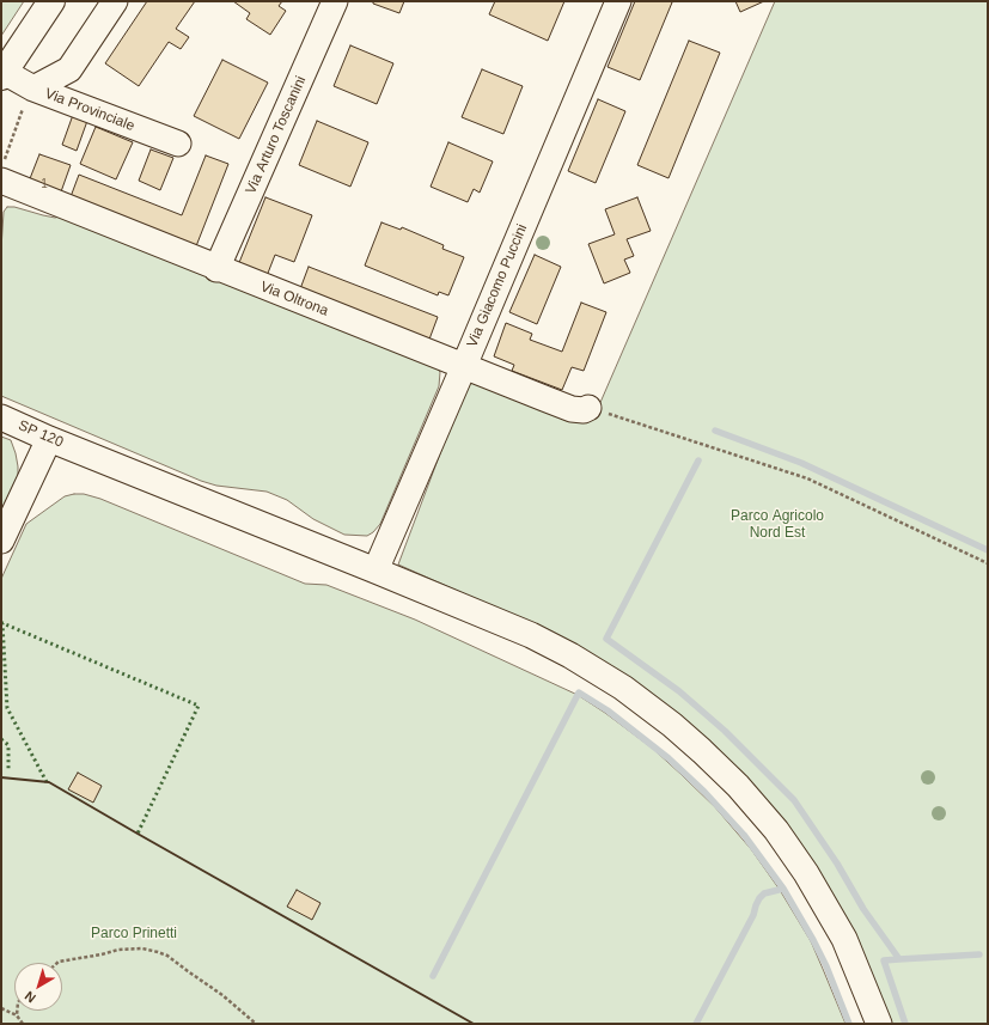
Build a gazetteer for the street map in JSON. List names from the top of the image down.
{
  "streets": {
    "main road": ["Via Provinciale"],
    "street": [
      "Via Arturo Toscanini",
      "Via Giacomo Puccini",
      "Via Oltrona",
      "SP 120"
    ]
  },
  "crossings": [
    ["Via Arturo Toscanini", "Via Oltrona"],
    ["Via Giacomo Puccini", "Via Oltrona"],
    ["Via Giacomo Puccini", "SP 120"]
  ],
  "parks": ["Parco Agricolo Nord Est", "Parco Prinetti"],
  "house_numbers": ["1"],
  "north": "bottom left"
}
